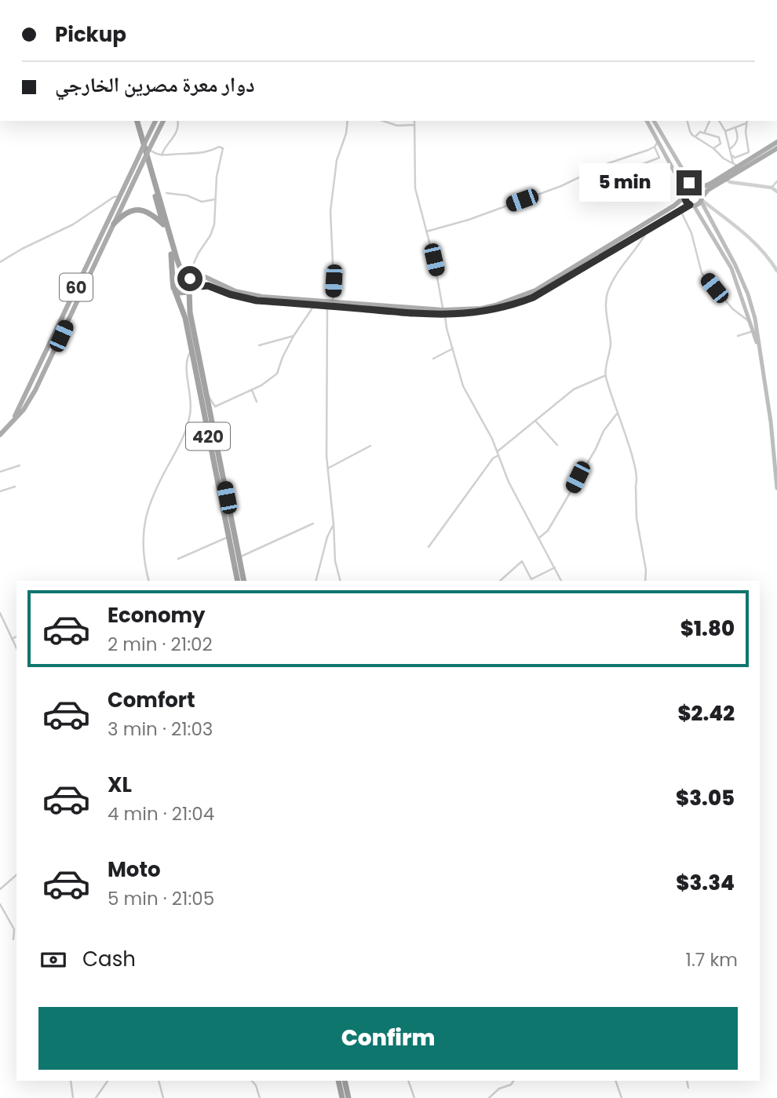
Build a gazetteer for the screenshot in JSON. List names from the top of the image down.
{
  "streets": {
    "highway": ["420"],
    "main road": ["60"]
  },
  "page": {
    "banner": ["Pickup", "دوار معرة مصرين الخارجي"],
    "bubble": "5 min",
    "list": [
      {
        "name": "Economy",
        "note": "2 min · 21:02",
        "value": "$1.80"
      },
      {
        "name": "Comfort",
        "note": "3 min · 21:03",
        "value": "$2.42"
      },
      {
        "name": "XL",
        "note": "4 min · 21:04",
        "value": "$3.05"
      },
      {
        "name": "Moto",
        "note": "5 min · 21:05",
        "value": "$3.34"
      }
    ],
    "pay": ["Cash", "1.7 km"],
    "buttons": "Confirm"
  }
}
